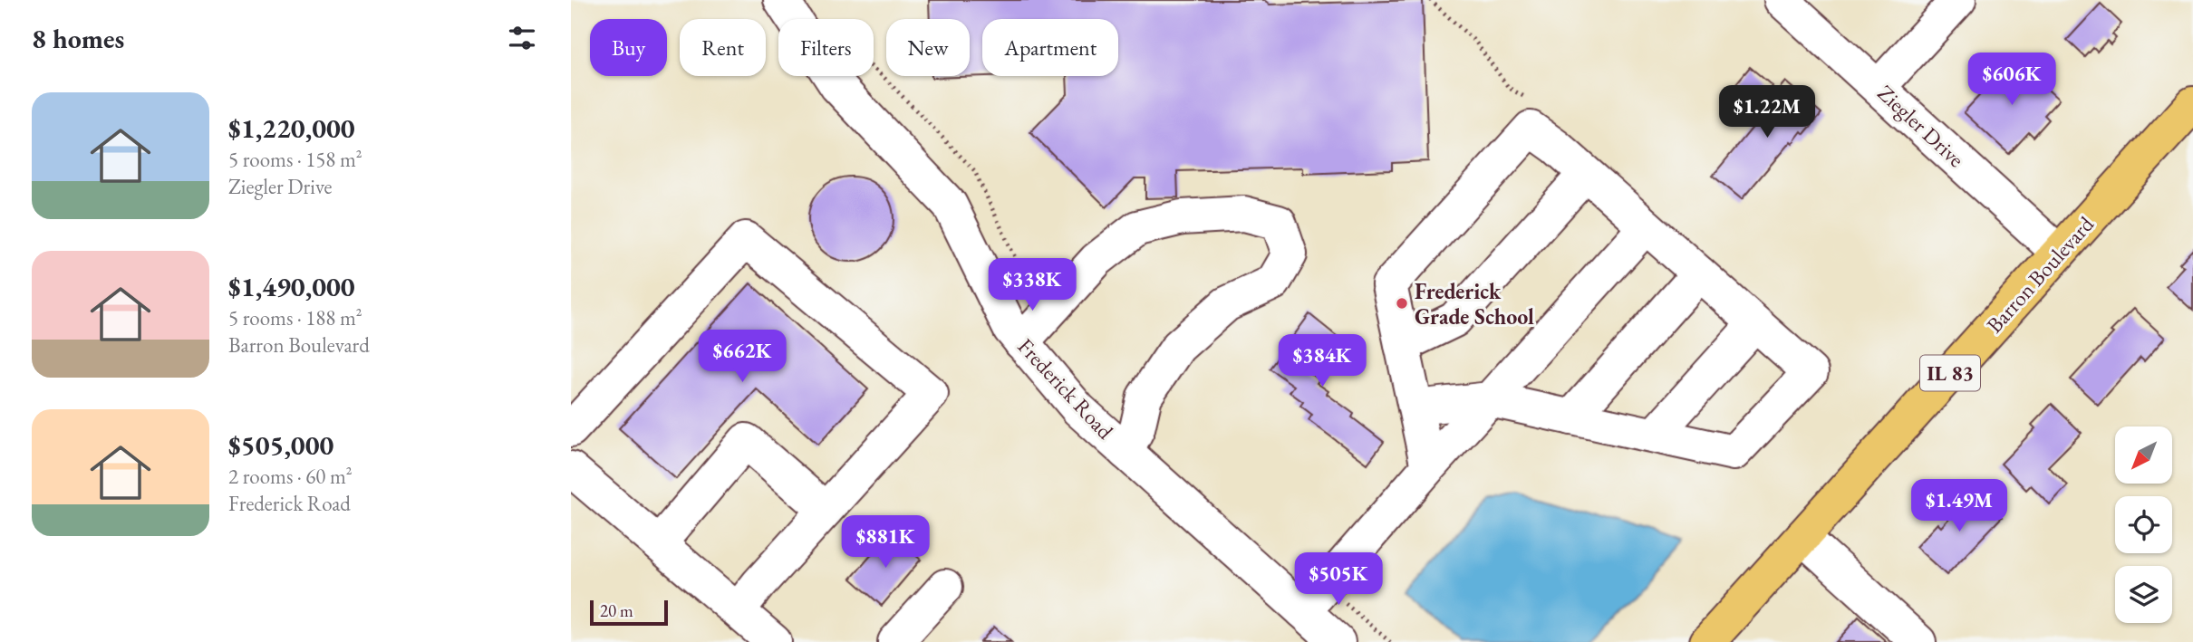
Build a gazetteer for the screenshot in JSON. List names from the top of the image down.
{
  "streets": {
    "main road": ["Barron Boulevard", "IL 83"],
    "street": ["Ziegler Drive", "Frederick Road"]
  },
  "crossings": [
    ["Ziegler Drive", "Barron Boulevard"]
  ],
  "places": ["Frederick Grade School"],
  "scale_bar": "20 m",
  "north": "bottom left",
  "page": {
    "heading": "8 homes",
    "chip": [
      "Buy",
      "Rent",
      "Filters",
      "New",
      "Apartment"
    ],
    "price": [
      "$606K",
      "$1.22M",
      "$338K",
      "$662K",
      "$384K",
      "$1.49M",
      "$881K",
      "$505K"
    ],
    "list": [
      {
        "name": "$1,220,000",
        "note": "5 rooms · 158 m² · Ziegler Drive"
      },
      {
        "name": "$1,490,000",
        "note": "5 rooms · 188 m² · Barron Boulevard"
      },
      {
        "name": "$505,000",
        "note": "2 rooms · 60 m² · Frederick Road"
      }
    ],
    "scale": "20 m"
  }
}
